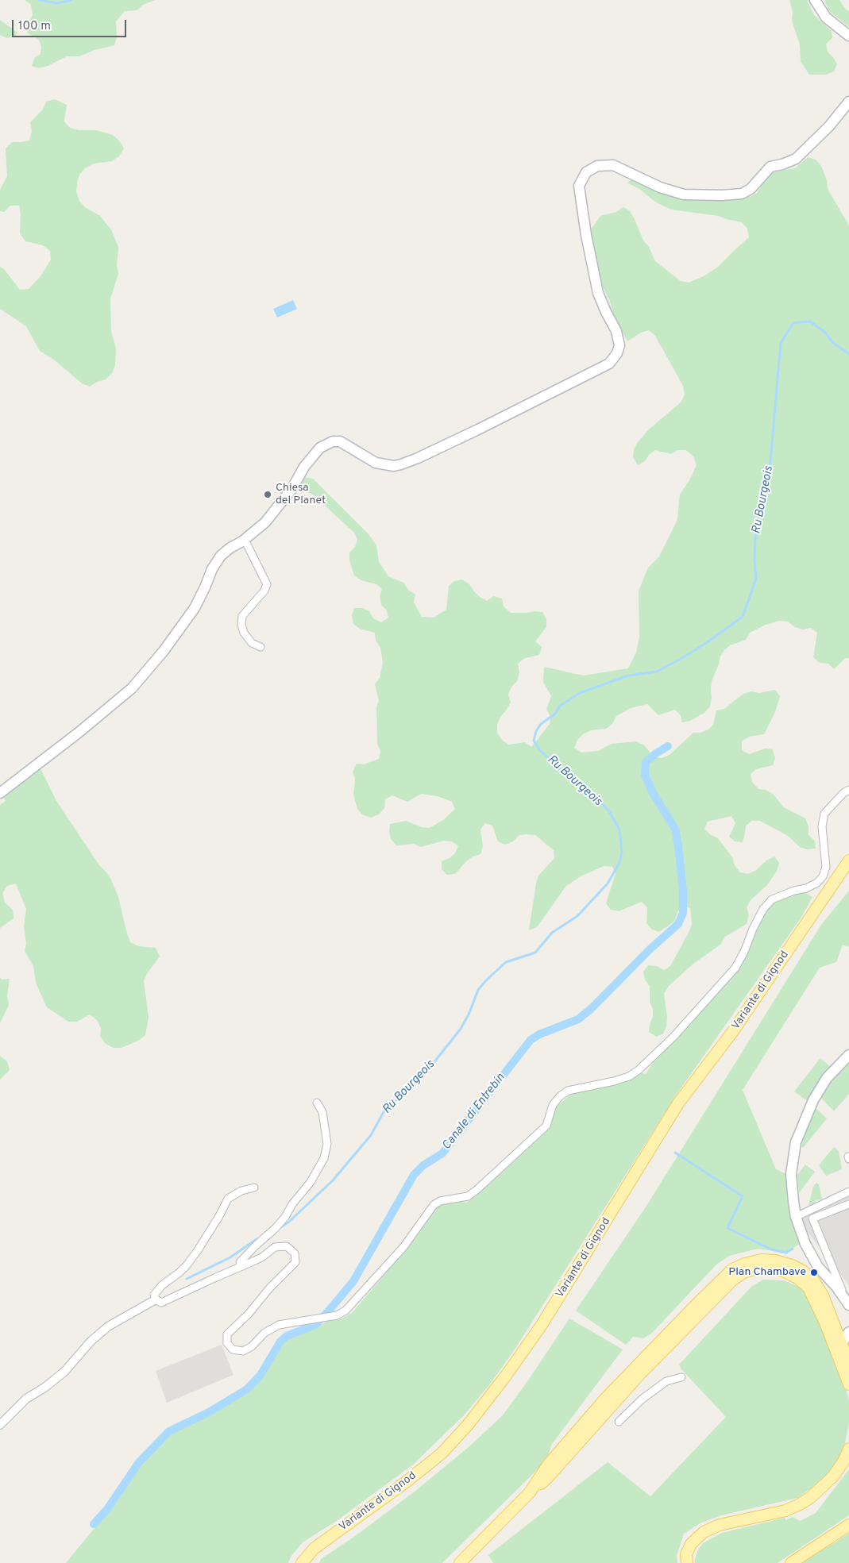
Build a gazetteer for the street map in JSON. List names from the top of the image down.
{
  "streets": {
    "main road": ["Variante di Gignod"]
  },
  "water": ["Ru Bourgeois", "Canale di Entrebin"],
  "places": ["Chiesa del Planet", "Plan Chambave"],
  "scale_bar": "100 m"
}
